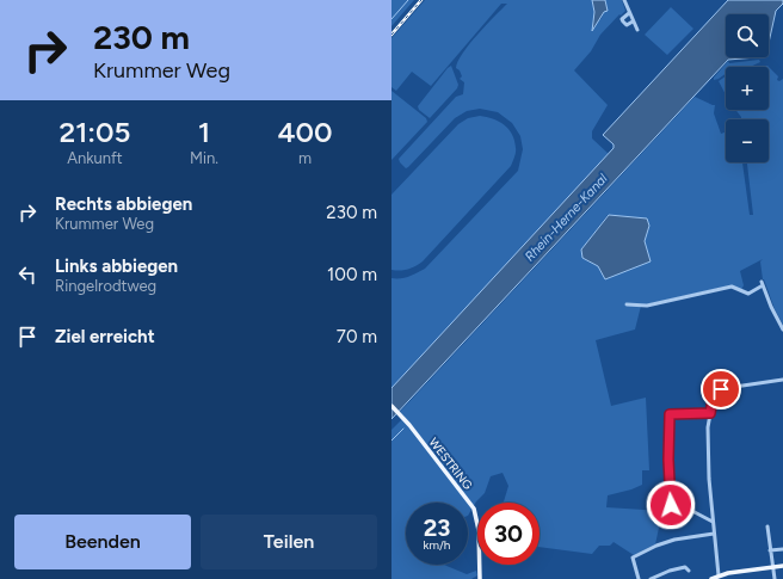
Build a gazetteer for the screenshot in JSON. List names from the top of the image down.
{
  "streets": {
    "main road": ["WESTRING"]
  },
  "water": ["Rhein-Herne-Kanal"],
  "page": {
    "turn": ["230 m", "Krummer Weg"],
    "map_buttons": ["+", "−"],
    "eta": [
      "21:05",
      "Ankunft",
      "1",
      "Min.",
      "400",
      "m"
    ],
    "list": [
      {
        "name": "Rechts abbiegen",
        "note": "Krummer Weg",
        "value": "230 m"
      },
      {
        "name": "Links abbiegen",
        "note": "Ringelrodtweg",
        "value": "100 m"
      },
      {
        "name": "Ziel erreicht",
        "value": "70 m"
      }
    ],
    "speed": "23 km/h",
    "limit": "30",
    "buttons": ["Beenden", "Teilen"]
  }
}
